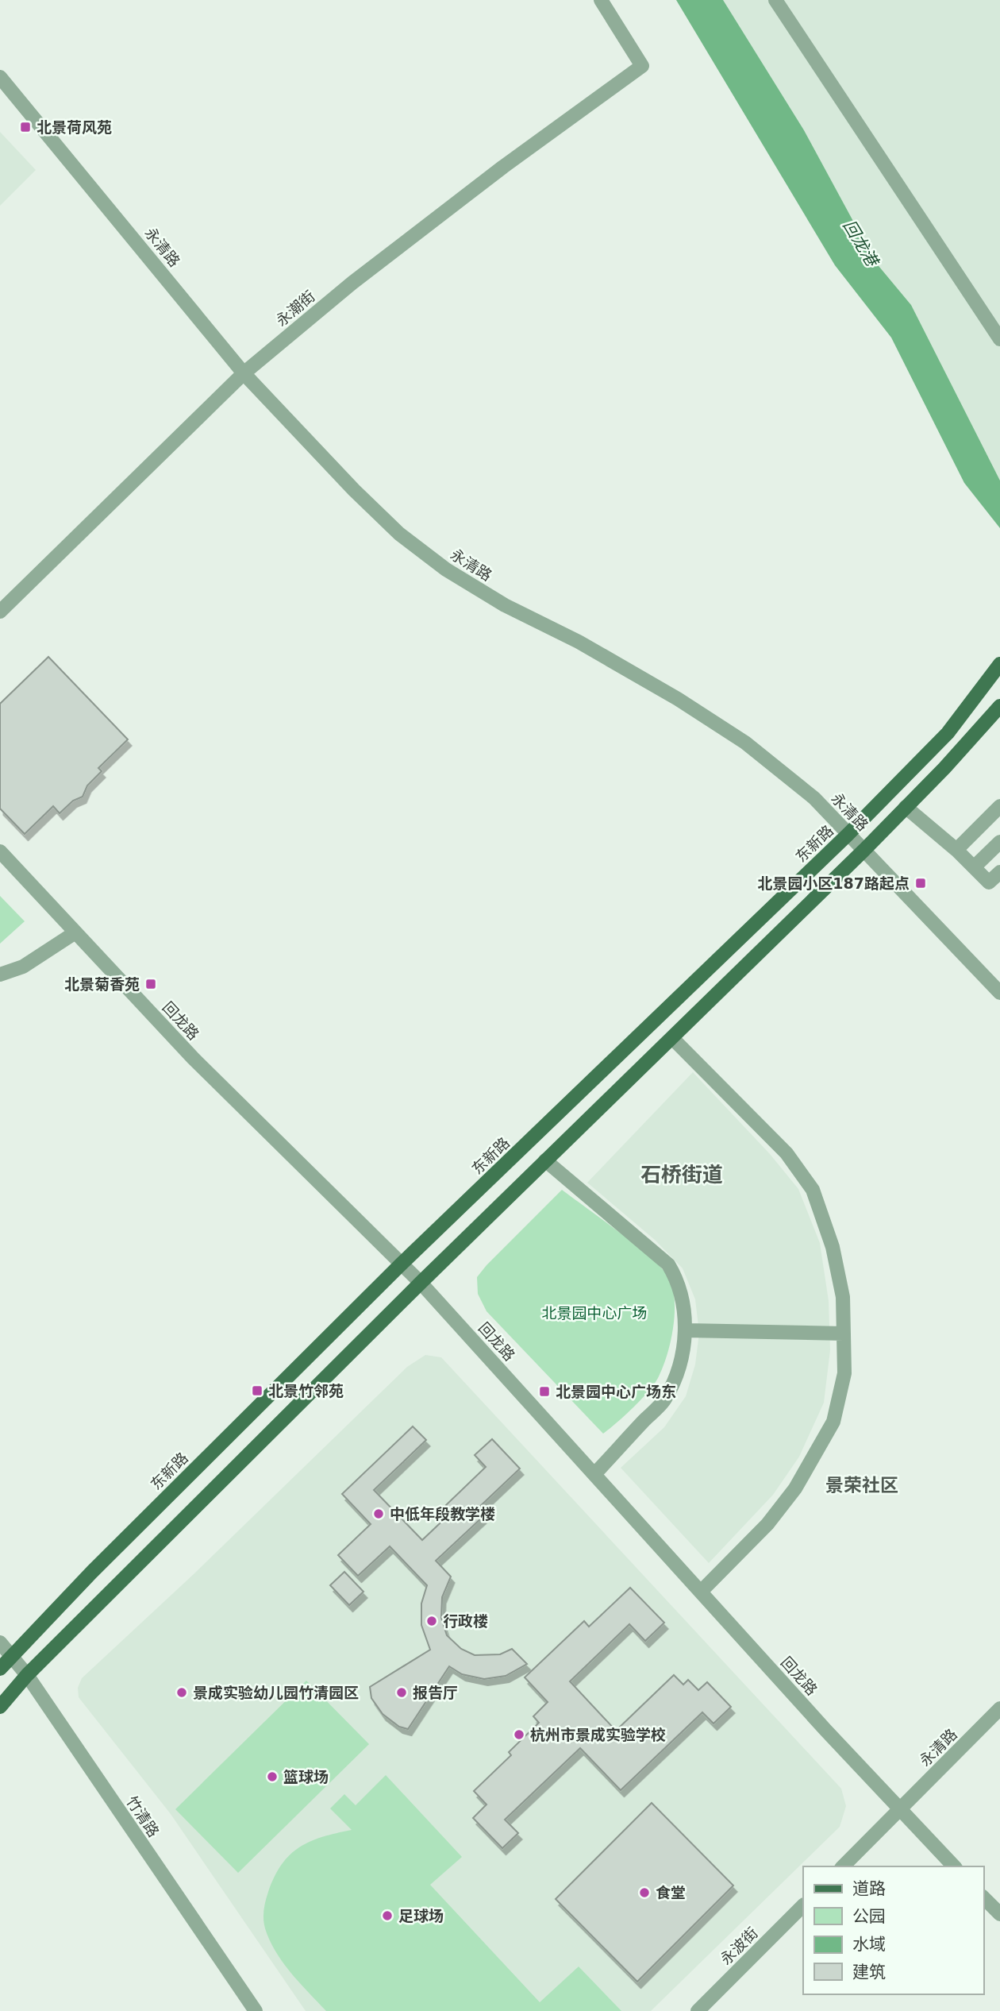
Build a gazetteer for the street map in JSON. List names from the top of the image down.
{
  "streets": {
    "main road": ["东新路"],
    "street": [
      "永清路",
      "永潮街",
      "回龙路",
      "竹清路",
      "永波街"
    ]
  },
  "crossings": [
    ["永清路", "永潮街"],
    ["永清路", "东新路"],
    ["永清路", "回龙路"],
    ["东新路", "回龙路"],
    ["东新路", "竹清路"]
  ],
  "districts": ["石桥街道", "景荣社区"],
  "water": ["回龙港"],
  "parks": ["北景园中心广场"],
  "places": {
    "transit": [
      "北景荷风苑",
      "北景园小区187路起点",
      "北景菊香苑",
      "北景竹邻苑",
      "北景园中心广场东"
    ],
    "other": [
      "中低年段教学楼",
      "行政楼",
      "景成实验幼儿园竹清园区",
      "报告厅",
      "杭州市景成实验学校",
      "篮球场",
      "食堂",
      "足球场"
    ]
  },
  "legend": [
    "道路",
    "公园",
    "水域",
    "建筑"
  ]
}
